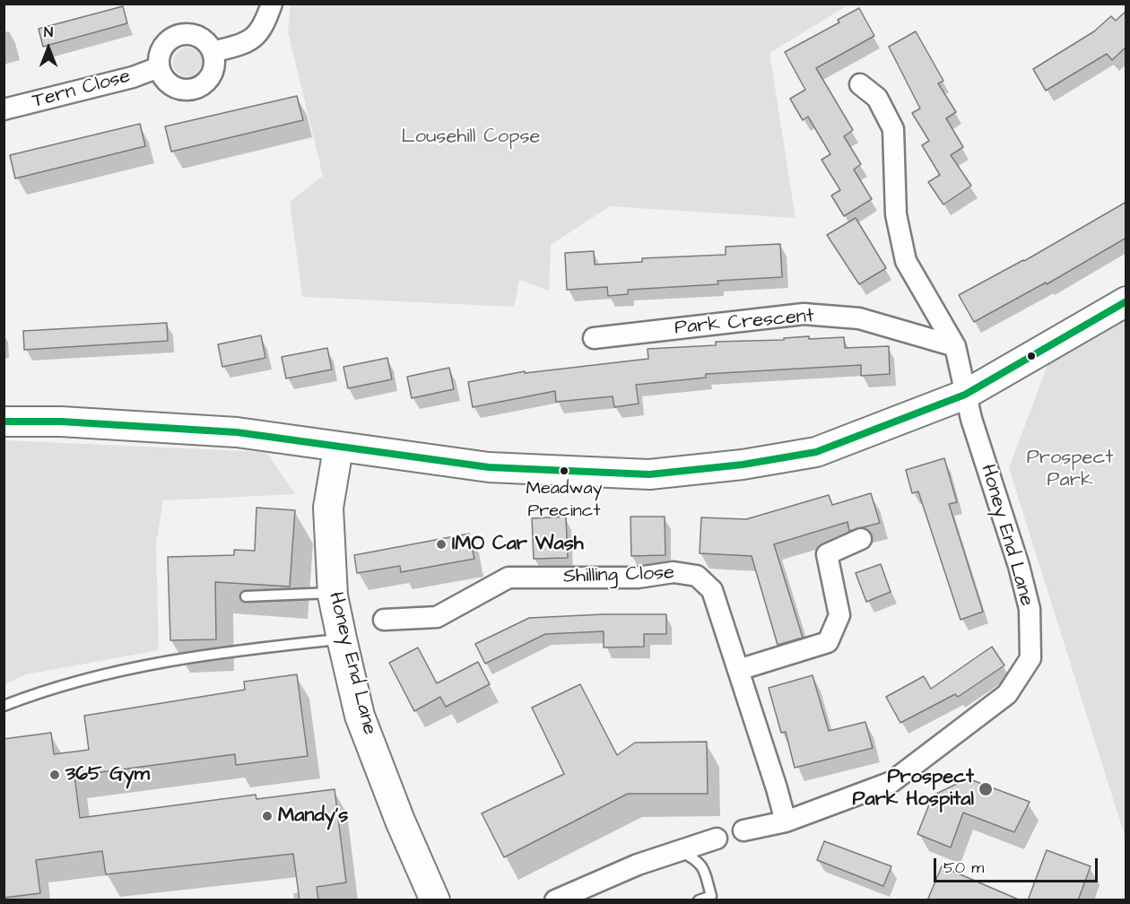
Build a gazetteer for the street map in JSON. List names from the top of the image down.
{
  "streets": {
    "street": [
      "Tern Close",
      "Park Crescent",
      "Honey End Lane",
      "Shilling Close"
    ]
  },
  "crossings": [
    ["Park Crescent", "Honey End Lane"],
    ["Honey End Lane", "Shilling Close"]
  ],
  "parks": ["Lousehill Copse", "Prospect Park"],
  "places": [
    "Meadway Precinct",
    "IMO Car Wash",
    "365 Gym",
    "Prospect Park Hospital",
    "Mandy’s"
  ],
  "scale_bar": "50 m",
  "north": "top"
}
